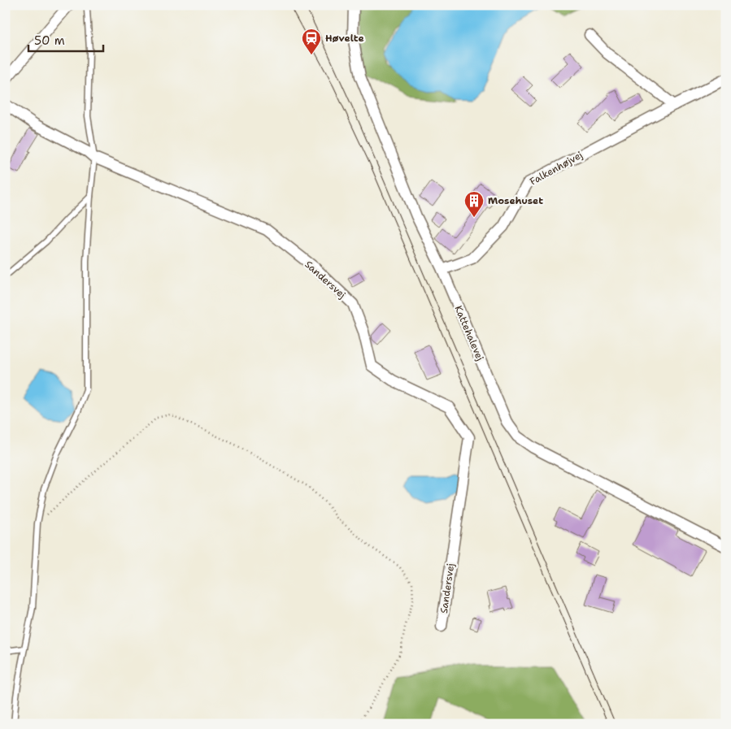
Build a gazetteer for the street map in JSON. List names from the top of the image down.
{
  "streets": {
    "street": ["Falkenhøjvej", "Sandersvej", "Kattehalevej"]
  },
  "crossings": [
    ["Falkenhøjvej", "Kattehalevej"]
  ],
  "places": {
    "station": ["Høvelte"],
    "building": ["Mosehuset"]
  },
  "scale_bar": "50 m"
}
